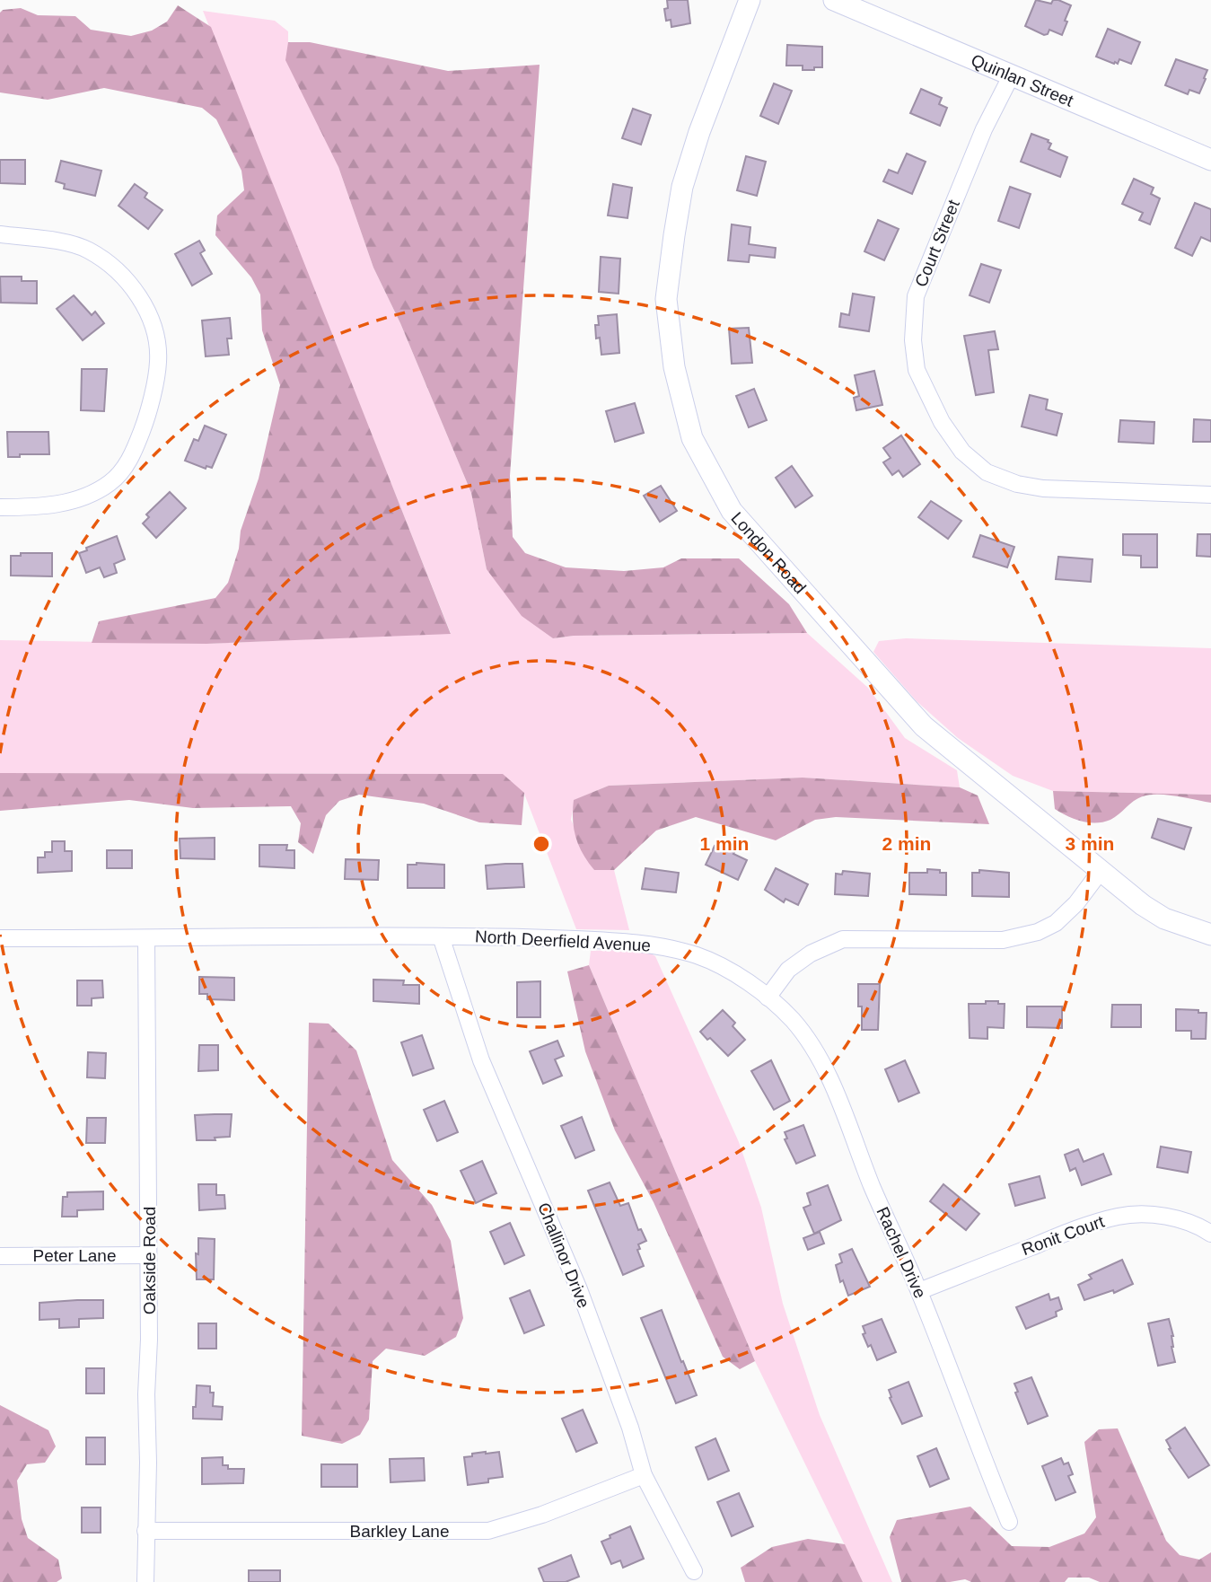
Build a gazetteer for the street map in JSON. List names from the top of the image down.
{
  "streets": {
    "street": [
      "Quinlan Street",
      "Court Street",
      "London Road",
      "North Deerfield Avenue",
      "Ronit Court",
      "Rachel Drive",
      "Peter Lane",
      "Challinor Drive",
      "Oakside Road",
      "Barkley Lane"
    ]
  },
  "crossings": [
    ["Quinlan Street", "Court Street"],
    ["North Deerfield Avenue", "Rachel Drive"],
    ["North Deerfield Avenue", "Challinor Drive"],
    ["North Deerfield Avenue", "Oakside Road"],
    ["Ronit Court", "Rachel Drive"],
    ["Peter Lane", "Oakside Road"],
    ["Challinor Drive", "Barkley Lane"],
    ["Oakside Road", "Barkley Lane"]
  ],
  "rings": ["1 min", "2 min", "3 min"]
}
